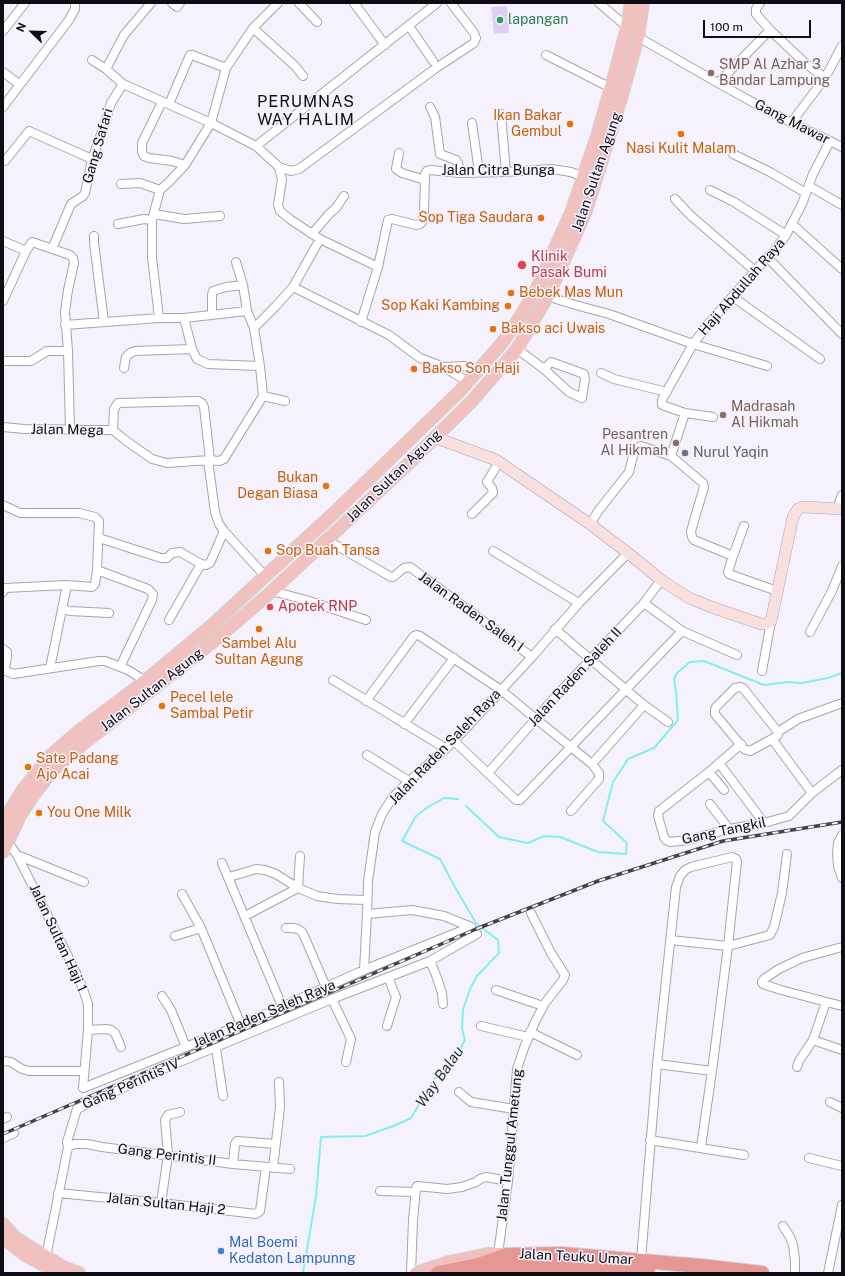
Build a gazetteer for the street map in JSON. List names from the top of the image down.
{
  "streets": {
    "highway": ["Jalan Teuku Umar"],
    "main road": ["Jalan Sultan Agung"],
    "street": [
      "Gang Mawar",
      "Gang Safari",
      "Jalan Citra Bunga",
      "Haji Abdullah Raya",
      "Jalan Mega",
      "Jalan Raden Saleh I",
      "Jalan Raden Saleh II",
      "Jalan Raden Saleh Raya",
      "Gang Tangkil",
      "Jalan Sultan Haji 1",
      "Gang Perintis IV",
      "Jalan Tunggul Ametung",
      "Gang Perintis II",
      "Jalan Sultan Haji 2"
    ]
  },
  "crossings": [
    ["Gang Mawar", "Jalan Sultan Agung"],
    ["Gang Mawar", "Haji Abdullah Raya"],
    ["Jalan Citra Bunga", "Jalan Sultan Agung"],
    ["Jalan Sultan Agung", "Jalan Raden Saleh I"],
    ["Jalan Sultan Agung", "Jalan Sultan Haji 1"],
    ["Jalan Raden Saleh I", "Jalan Raden Saleh Raya"],
    ["Jalan Raden Saleh Raya", "Jalan Sultan Haji 1"],
    ["Gang Perintis IV", "Gang Perintis II"],
    ["Jalan Tunggul Ametung", "Jalan Teuku Umar"],
    ["Gang Perintis II", "Jalan Sultan Haji 2"]
  ],
  "districts": ["PERUMNAS WAY HALIM"],
  "water": ["Way Balau"],
  "places": [
    "lapangan",
    "SMP Al Azhar 3 Bandar Lampung",
    "Ikan Bakar Gembul",
    "Nasi Kulit Malam",
    "Sop Tiga Saudara",
    "Klinik Pasak Bumi",
    "Bebek Mas Mun",
    "Sop Kaki Kambing",
    "Bakso aci Uwais",
    "Bakso Son Haji",
    "Madrasah Al Hikmah",
    "Pesantren Al Hikmah",
    "Nurul Yaqin",
    "Bukan Degan Biasa",
    "Sop Buah Tansa",
    "Apotek RNP",
    "Sambel Alu Sultan Agung",
    "Pecel lele Sambal Petir",
    "Sate Padang Ajo Acai",
    "You One Milk",
    "Mal Boemi Kedaton Lampunng"
  ],
  "scale_bar": "100 m",
  "north": "top left"
}
